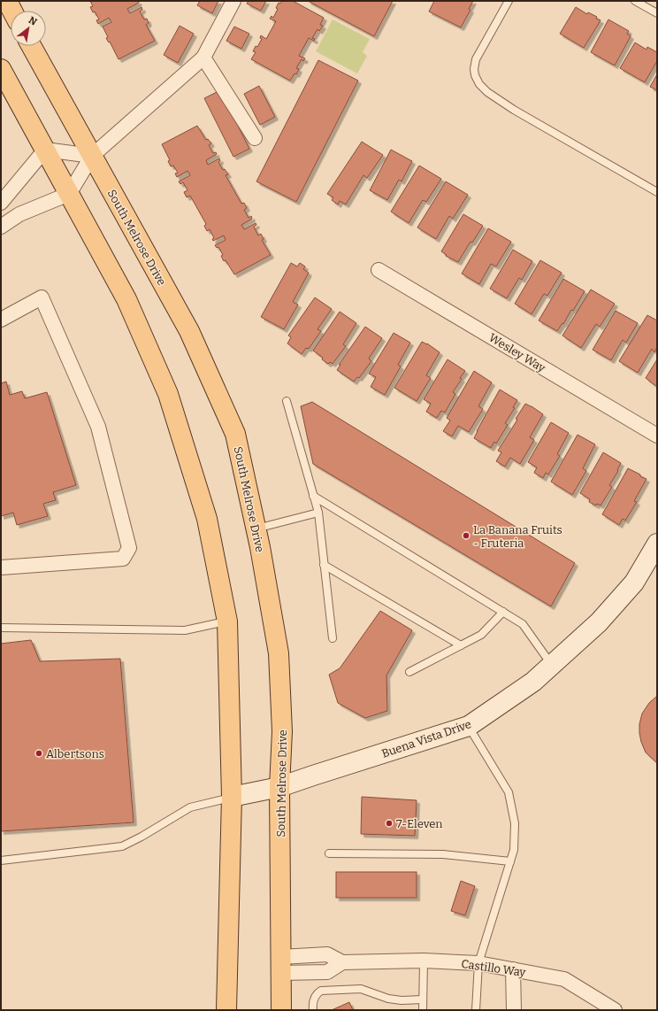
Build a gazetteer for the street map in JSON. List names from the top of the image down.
{
  "streets": {
    "main road": ["South Melrose Drive"],
    "street": ["Wesley Way", "Buena Vista Drive", "Castillo Way"]
  },
  "crossings": [
    ["South Melrose Drive", "Buena Vista Drive"],
    ["South Melrose Drive", "Castillo Way"]
  ],
  "places": ["La Banana Fruits - Fruteria", "Albertsons", "7-Eleven"],
  "north": "top right"
}
